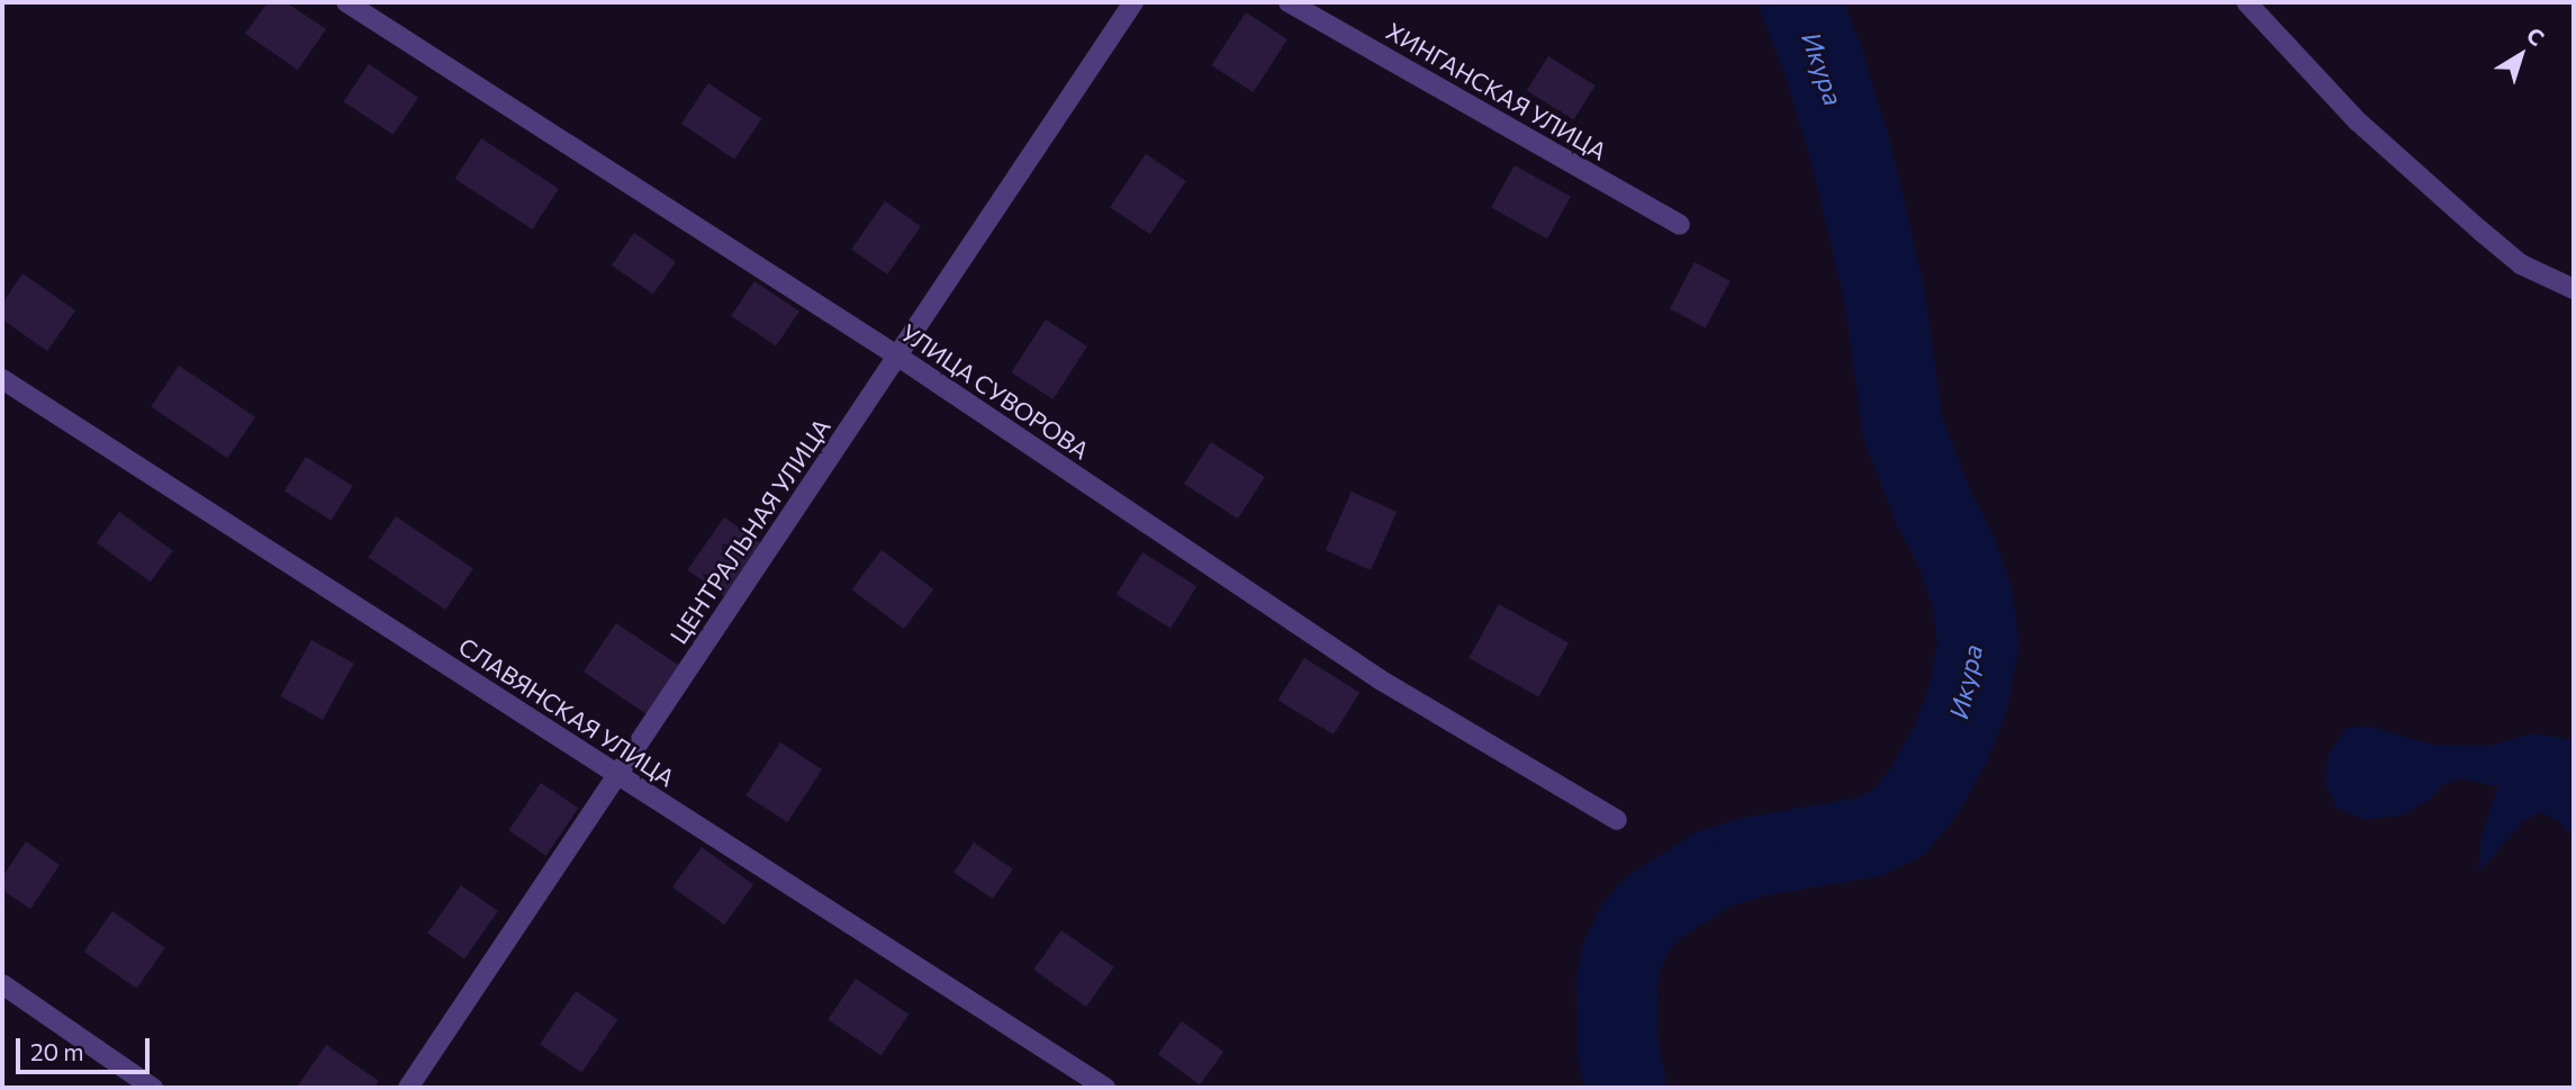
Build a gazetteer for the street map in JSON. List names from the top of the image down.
{
  "streets": {
    "street": [
      "ХИНГАНСКАЯ УЛИЦА",
      "УЛИЦА СУВОРОВА",
      "ЦЕНТРАЛЬНАЯ УЛИЦА",
      "СЛАВЯНСКАЯ УЛИЦА"
    ]
  },
  "crossings": [
    ["УЛИЦА СУВОРОВА", "ЦЕНТРАЛЬНАЯ УЛИЦА"],
    ["ЦЕНТРАЛЬНАЯ УЛИЦА", "СЛАВЯНСКАЯ УЛИЦА"]
  ],
  "water": ["Икура"],
  "scale_bar": "20 m",
  "north": "top right"
}
